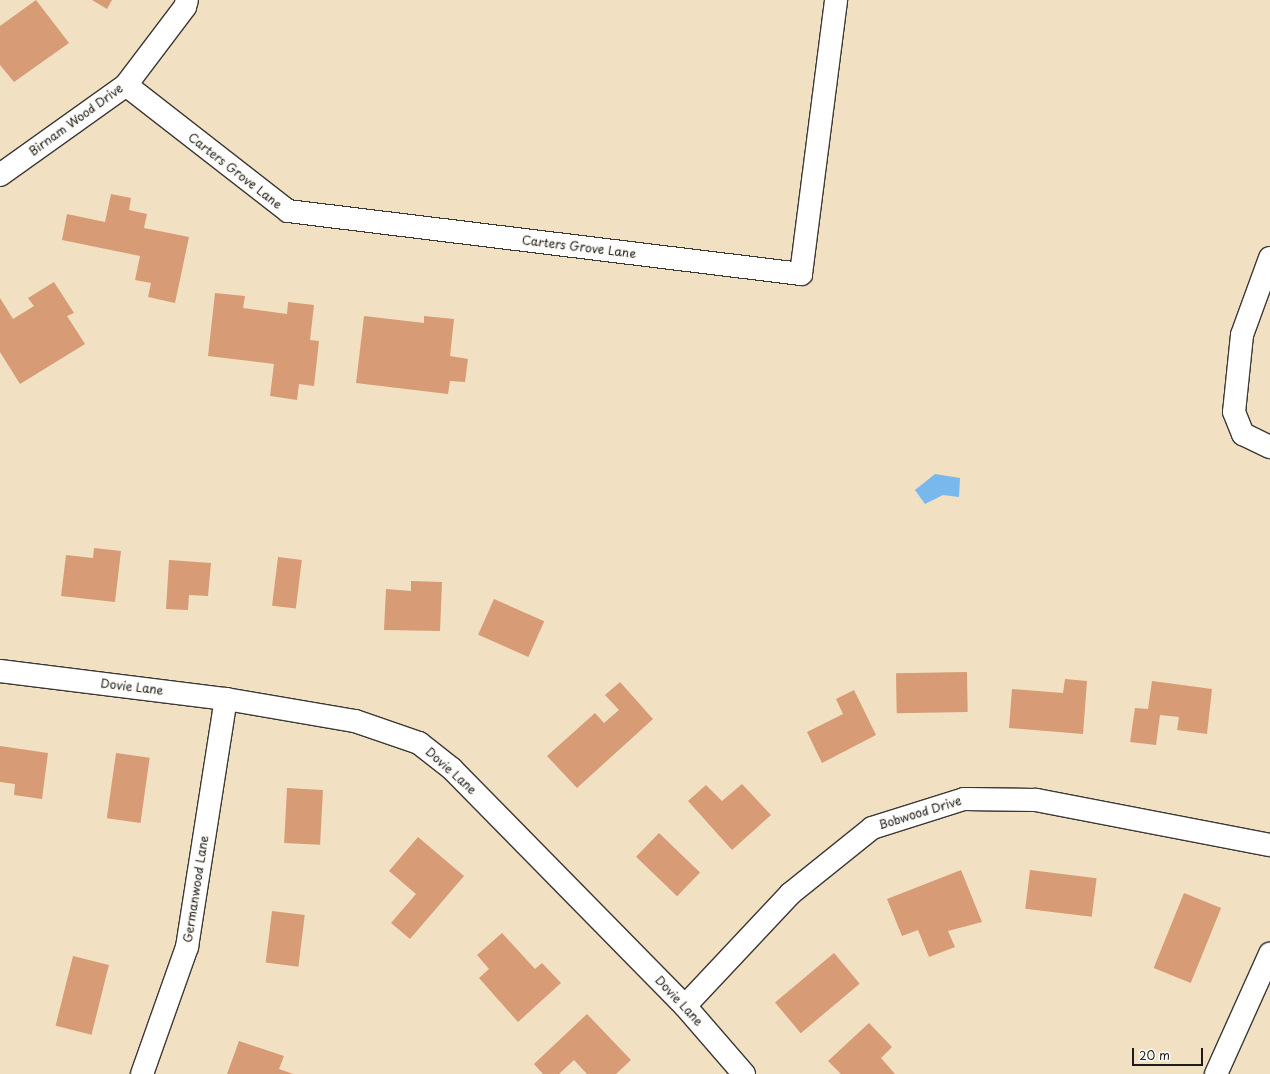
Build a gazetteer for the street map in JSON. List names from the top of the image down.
{
  "streets": {
    "street": [
      "Birnam Wood Drive",
      "Carters Grove Lane",
      "Dovie Lane",
      "Bobwood Drive",
      "Germanwood Lane"
    ]
  },
  "crossings": [
    ["Birnam Wood Drive", "Carters Grove Lane"],
    ["Dovie Lane", "Bobwood Drive"],
    ["Dovie Lane", "Germanwood Lane"]
  ],
  "scale_bar": "20 m"
}
